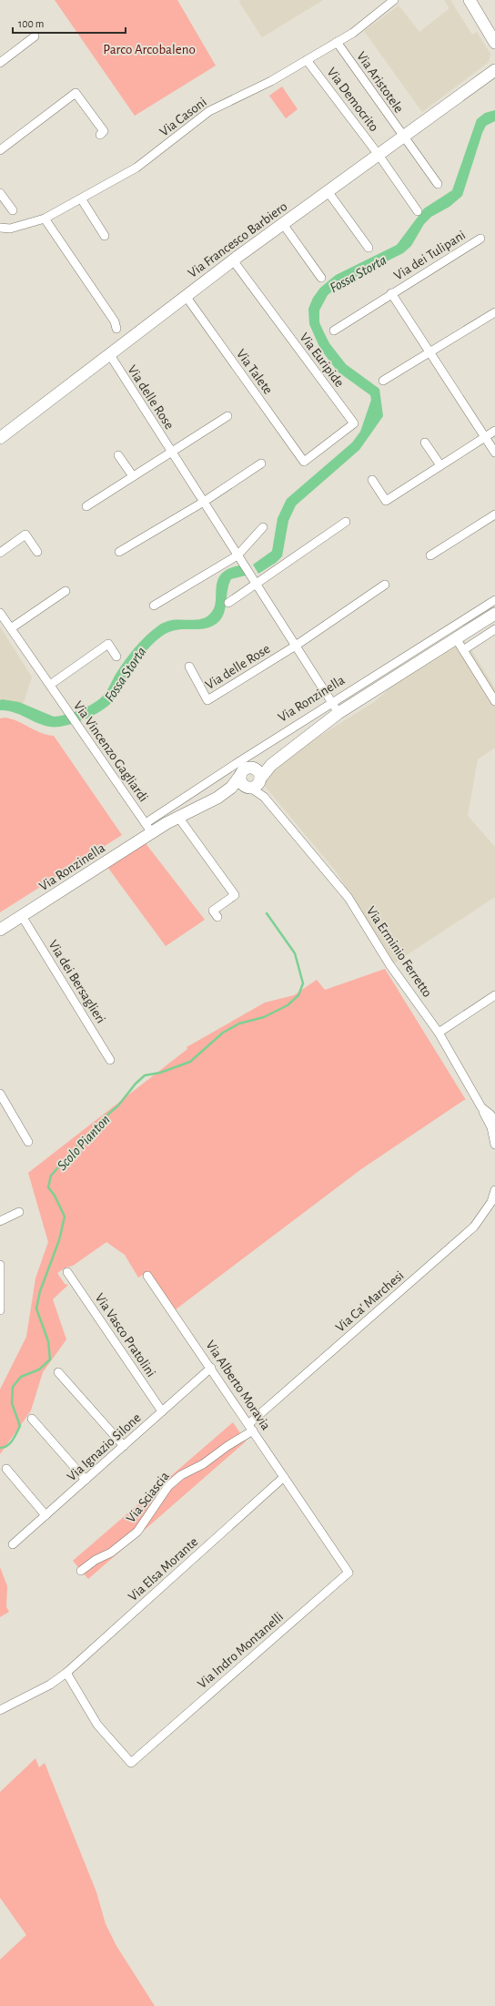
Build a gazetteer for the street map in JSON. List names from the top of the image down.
{
  "streets": {
    "street": [
      "Via Aristotele",
      "Via Democrito",
      "Via Casoni",
      "Via Francesco Barbiero",
      "Via dei Tulipani",
      "Via Euripide",
      "Via Talete",
      "Via delle Rose",
      "Via Ronzinella",
      "Via Vincenzo Gagliardi",
      "Via Erminio Ferretto",
      "Via dei Bersaglieri",
      "Via Ca' Marchesi",
      "Via Vasco Pratolini",
      "Via Alberto Moravia",
      "Via Ignazio Silone",
      "Via Sciascia",
      "Via Elsa Morante",
      "Via Indro Montanelli"
    ]
  },
  "crossings": [
    ["Via Aristotele", "Via Casoni"],
    ["Via Aristotele", "Via Francesco Barbiero"],
    ["Via Democrito", "Via Casoni"],
    ["Via Democrito", "Via Francesco Barbiero"],
    ["Via Francesco Barbiero", "Via Euripide"],
    ["Via Francesco Barbiero", "Via Talete"],
    ["Via Francesco Barbiero", "Via delle Rose"],
    ["Via Euripide", "Via Talete"],
    ["Via delle Rose", "Via Ronzinella"],
    ["Via Ronzinella", "Via Vincenzo Gagliardi"],
    ["Via Ronzinella", "Via Erminio Ferretto"],
    ["Via Ronzinella", "Via dei Bersaglieri"],
    ["Via Ca' Marchesi", "Via Alberto Moravia"],
    ["Via Ca' Marchesi", "Via Sciascia"],
    ["Via Vasco Pratolini", "Via Ignazio Silone"],
    ["Via Alberto Moravia", "Via Ignazio Silone"],
    ["Via Alberto Moravia", "Via Sciascia"],
    ["Via Alberto Moravia", "Via Elsa Morante"],
    ["Via Alberto Moravia", "Via Indro Montanelli"],
    ["Via Elsa Morante", "Via Indro Montanelli"]
  ],
  "water": ["Fossa Storta", "Scolo Pianton"],
  "parks": ["Parco Arcobaleno"],
  "scale_bar": "100 m"
}
